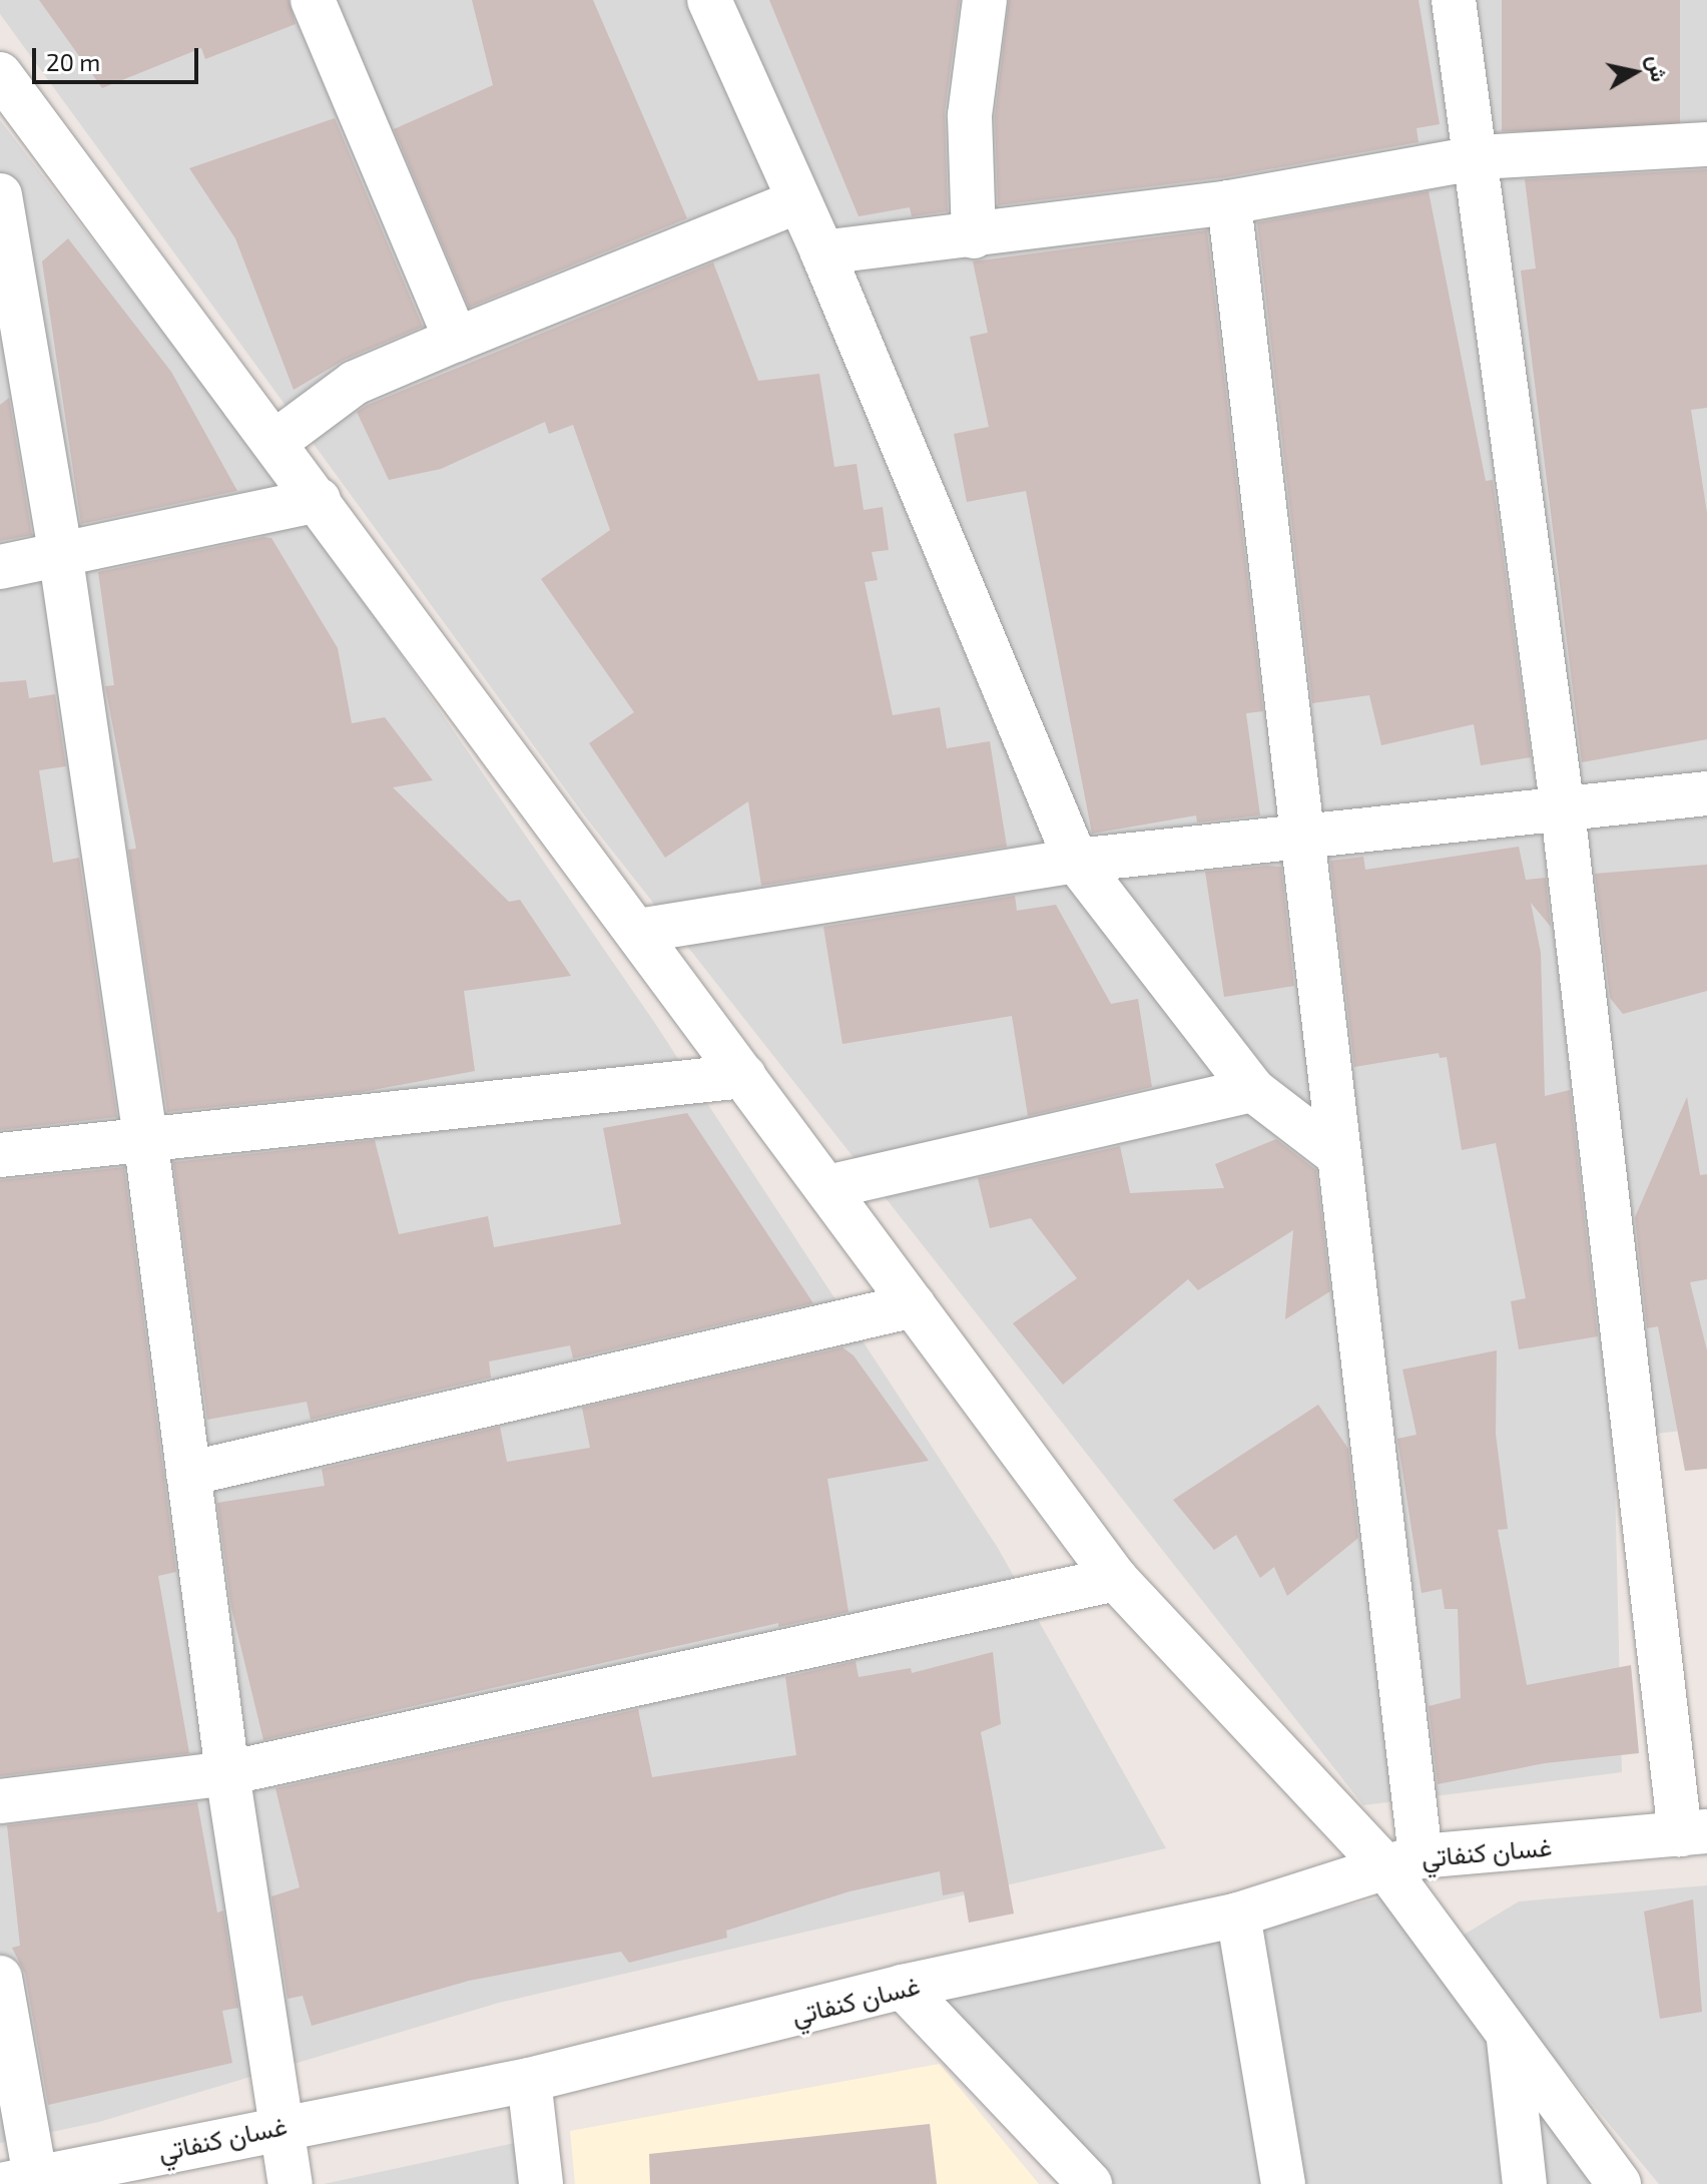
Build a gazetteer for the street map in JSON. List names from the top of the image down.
{
  "streets": {
    "street": ["غسان كنفاتي"]
  },
  "scale_bar": "20 m",
  "north": "right"
}
